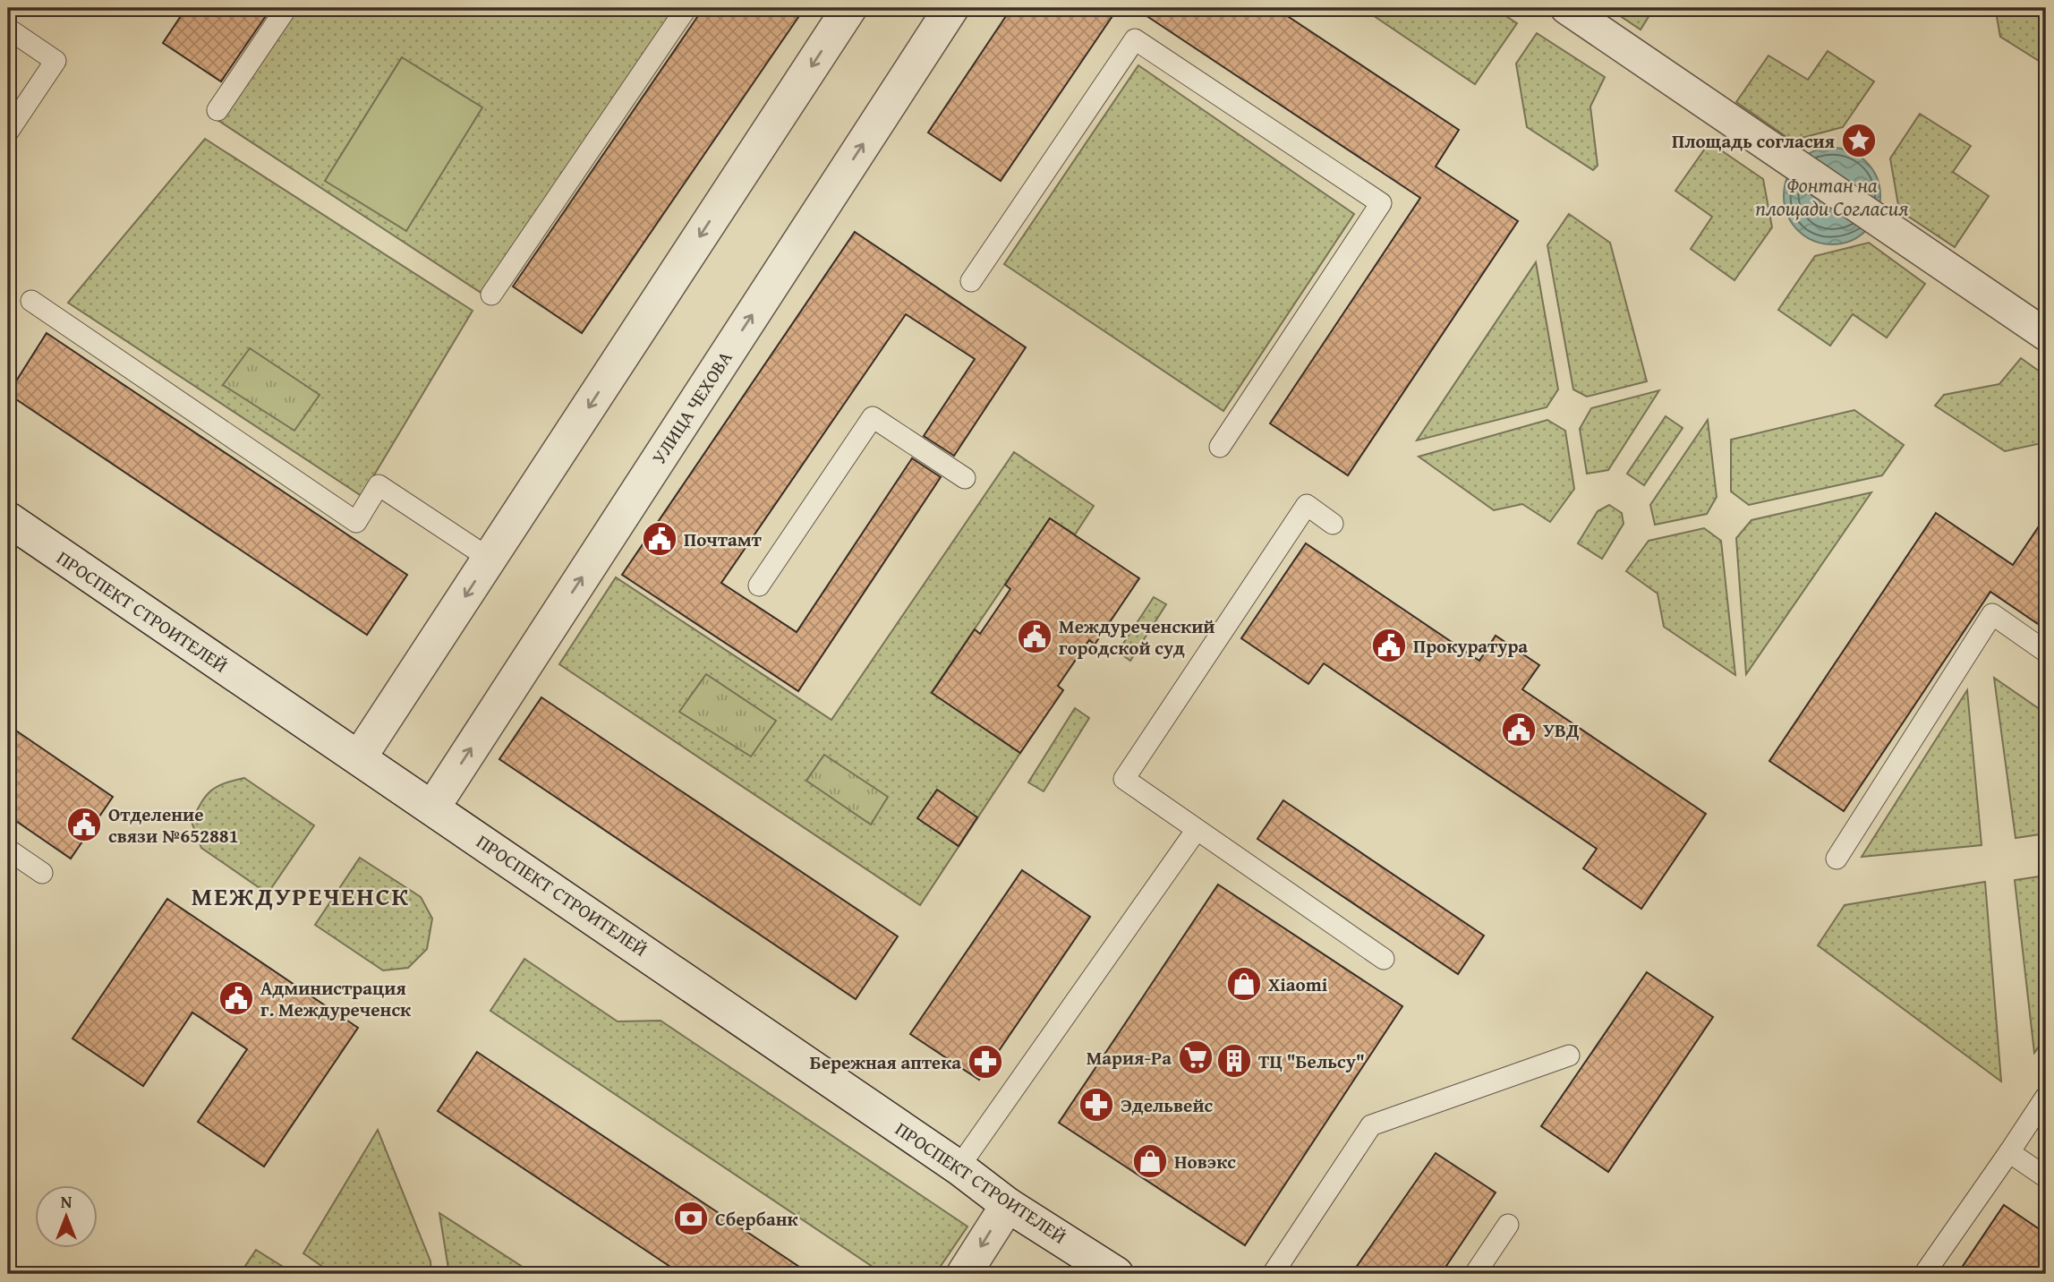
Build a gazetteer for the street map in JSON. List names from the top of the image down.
{
  "streets": {
    "street": ["УЛИЦА ЧЕХОВА", "ПРОСПЕКТ СТРОИТЕЛЕЙ"]
  },
  "crossings": [
    ["УЛИЦА ЧЕХОВА", "ПРОСПЕКТ СТРОИТЕЛЕЙ"]
  ],
  "districts": ["МЕЖДУРЕЧЕНСК"],
  "water": ["Фонтан на площади Согласия"],
  "places": {
    "place": ["Площадь согласия"],
    "public building": [
      "Почтамт",
      "Междуреченский городской суд",
      "Прокуратура",
      "УВД",
      "Отделение связи №652881",
      "Администрация г. Междуреченск"
    ],
    "shop": ["Xiaomi", "Новэкс"],
    "supermarket": ["Мария-Ра"],
    "building": ["ТЦ \"Бельсу\""],
    "pharmacy": ["Бережная аптека", "Эдельвейс"],
    "bank": ["Сбербанк"]
  },
  "north": "top"
}
